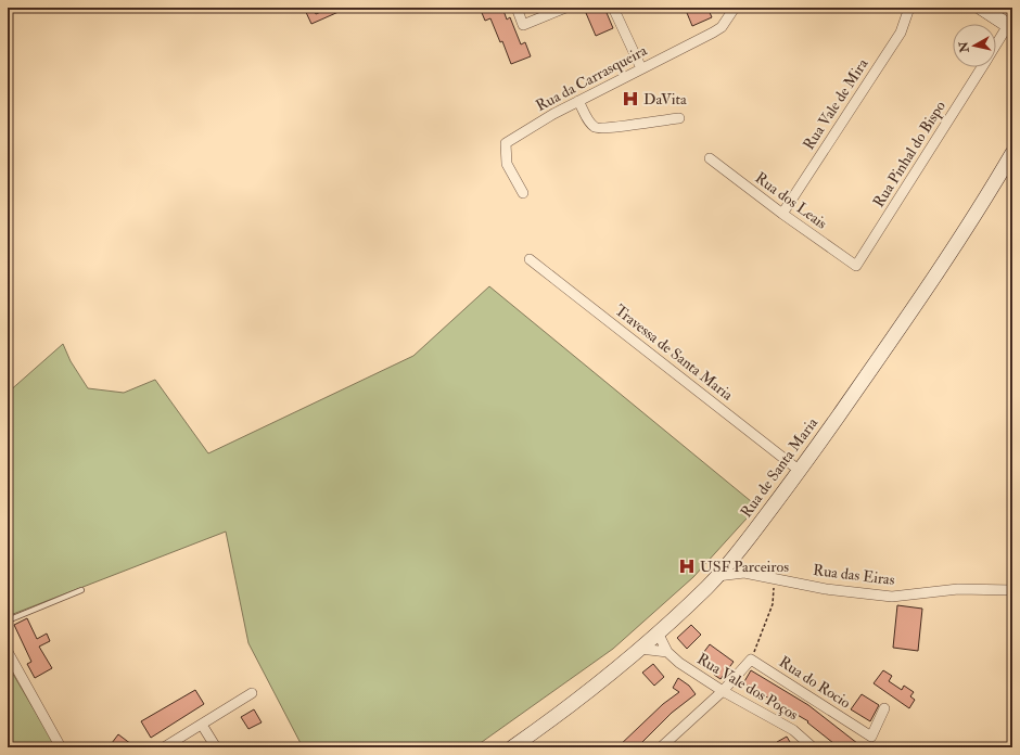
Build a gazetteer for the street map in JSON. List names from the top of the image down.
{
  "streets": {
    "street": [
      "Rua da Carrasqueira",
      "Rua Vale de Mira",
      "Rua Pinhal do Bispo",
      "Rua dos Leais",
      "Travessa de Santa Maria",
      "Rua de Santa Maria",
      "Rua das Eiras",
      "Rua do Rocio",
      "Rua Vale dos Poços"
    ]
  },
  "crossings": [
    ["Rua Vale de Mira", "Rua dos Leais"],
    ["Rua Pinhal do Bispo", "Rua dos Leais"],
    ["Travessa de Santa Maria", "Rua de Santa Maria"],
    ["Rua de Santa Maria", "Rua das Eiras"],
    ["Rua de Santa Maria", "Rua Vale dos Poços"]
  ],
  "places": {
    "hospital": ["DaVita", "USF Parceiros"]
  },
  "north": "left"
}
